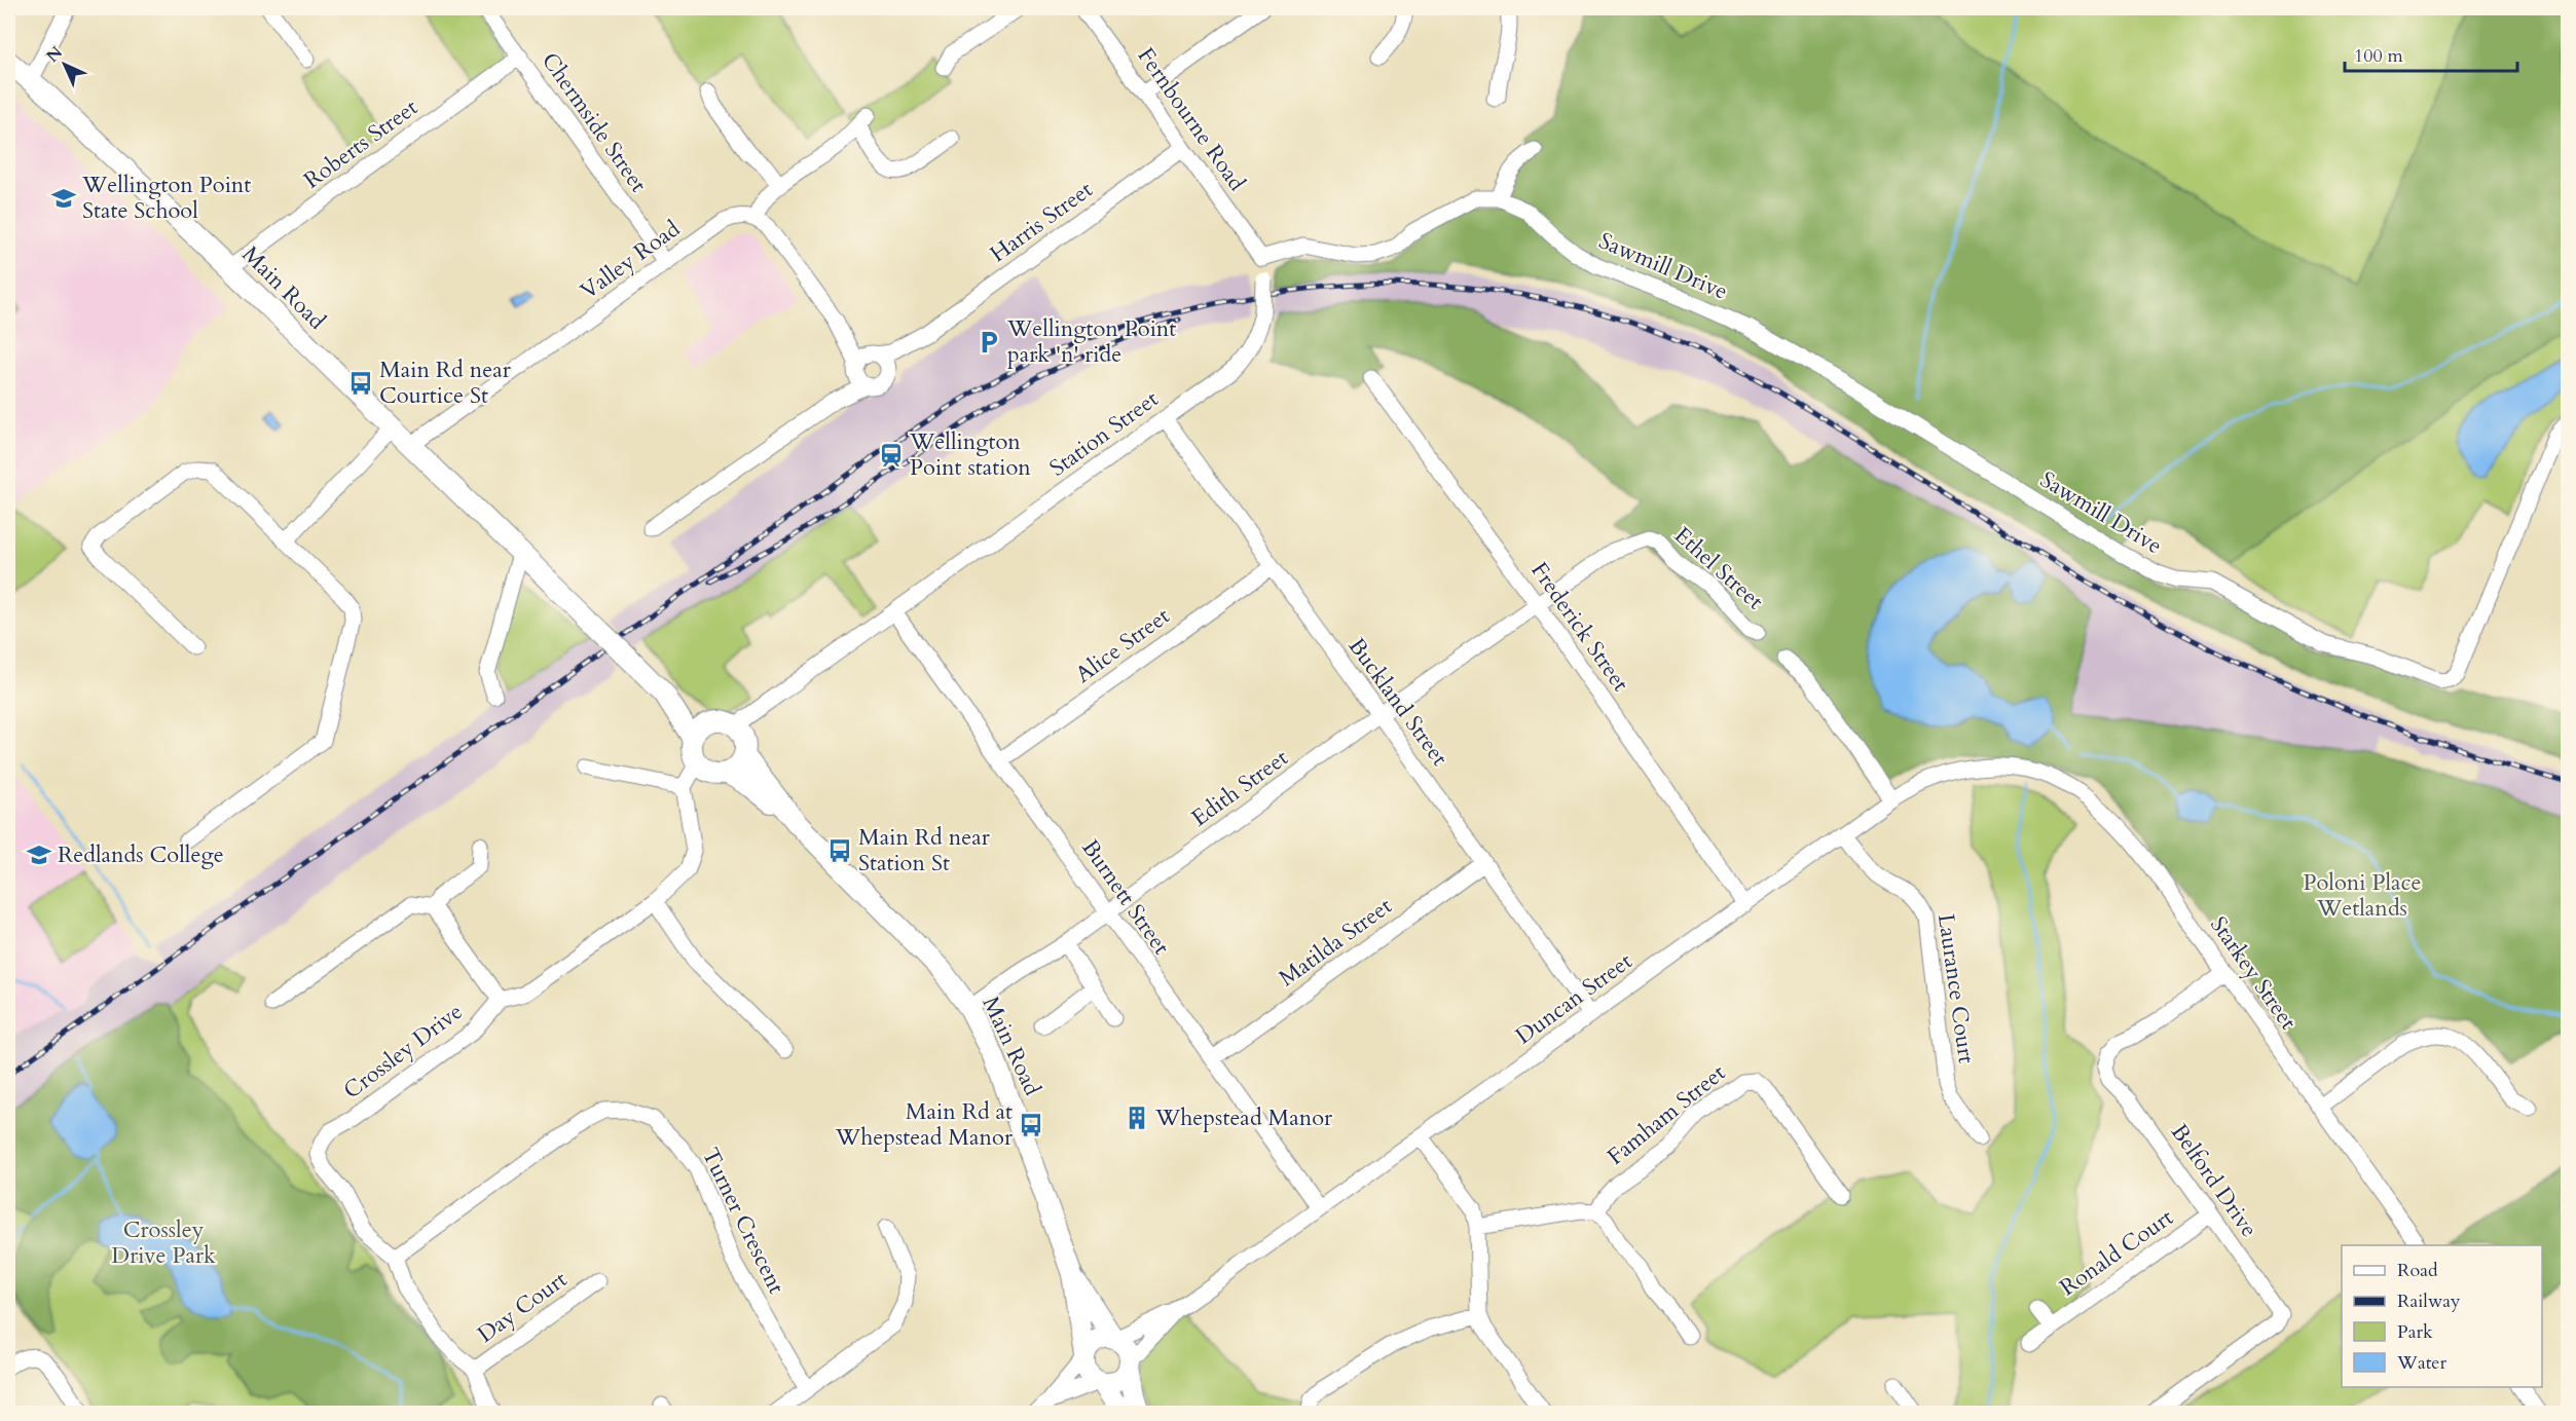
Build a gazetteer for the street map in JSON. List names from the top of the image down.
{
  "streets": {
    "main road": ["Main Road"],
    "street": [
      "Fernbourne Road",
      "Chermside Street",
      "Roberts Street",
      "Harris Street",
      "Valley Road",
      "Sawmill Drive",
      "Station Street",
      "Ethel Street",
      "Frederick Street",
      "Alice Street",
      "Buckland Street",
      "Edith Street",
      "Burnett Street",
      "Matilda Street",
      "Starkey Street",
      "Laurance Court",
      "Duncan Street",
      "Crossley Drive",
      "Famham Street",
      "Belford Drive",
      "Turner Crescent",
      "Ronald Court",
      "Day Court"
    ]
  },
  "crossings": [
    ["Fernbourne Road", "Harris Street"],
    ["Fernbourne Road", "Station Street"],
    ["Chermside Street", "Roberts Street"],
    ["Chermside Street", "Valley Road"],
    ["Roberts Street", "Main Road"],
    ["Valley Road", "Main Road"],
    ["Main Road", "Station Street"],
    ["Main Road", "Edith Street"],
    ["Main Road", "Duncan Street"],
    ["Station Street", "Buckland Street"],
    ["Station Street", "Burnett Street"],
    ["Ethel Street", "Frederick Street"],
    ["Ethel Street", "Edith Street"],
    ["Frederick Street", "Edith Street"],
    ["Frederick Street", "Duncan Street"],
    ["Alice Street", "Buckland Street"],
    ["Alice Street", "Burnett Street"],
    ["Buckland Street", "Edith Street"],
    ["Buckland Street", "Matilda Street"],
    ["Buckland Street", "Duncan Street"],
    ["Edith Street", "Burnett Street"],
    ["Burnett Street", "Matilda Street"],
    ["Burnett Street", "Duncan Street"],
    ["Starkey Street", "Duncan Street"],
    ["Starkey Street", "Belford Drive"],
    ["Laurance Court", "Duncan Street"],
    ["Crossley Drive", "Turner Crescent"],
    ["Belford Drive", "Ronald Court"]
  ],
  "parks": ["Poloni Place Wetlands", "Crossley Drive Park"],
  "places": {
    "school or university": ["Wellington Point State School", "Redlands College"],
    "parking": ["Wellington Point park 'n' ride"],
    "bus stop": ["Main Rd near Courtice St", "Main Rd near Station St", "Main Rd at Whepstead Manor"],
    "station": ["Wellington Point station"],
    "building": ["Whepstead Manor"]
  },
  "legend": [
    "Road",
    "Railway",
    "Park",
    "Water"
  ],
  "scale_bar": "100 m",
  "north": "top left"
}
